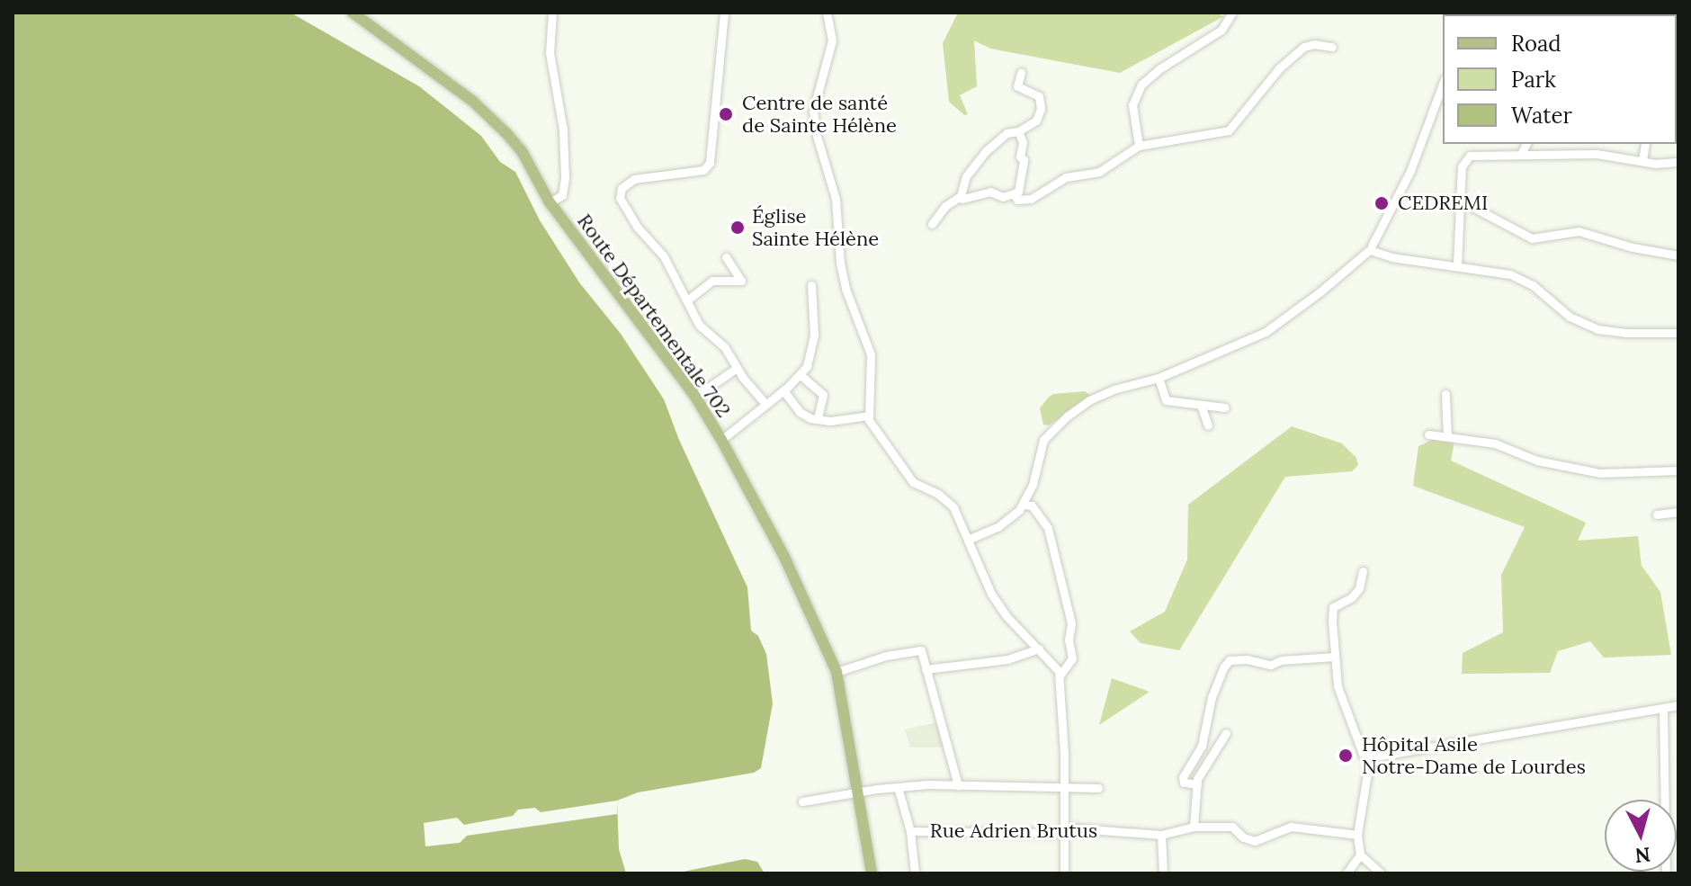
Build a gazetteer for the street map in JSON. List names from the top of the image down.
{
  "streets": {
    "main road": ["Route Départementale 702"],
    "street": ["Rue Adrien Brutus"]
  },
  "places": [
    "Centre de santé de Sainte Hélène",
    "CEDREMI",
    "Église Sainte Hélène",
    "Hôpital Asile Notre-Dame de Lourdes"
  ],
  "legend": ["Road", "Park", "Water"],
  "north": "bottom"
}
